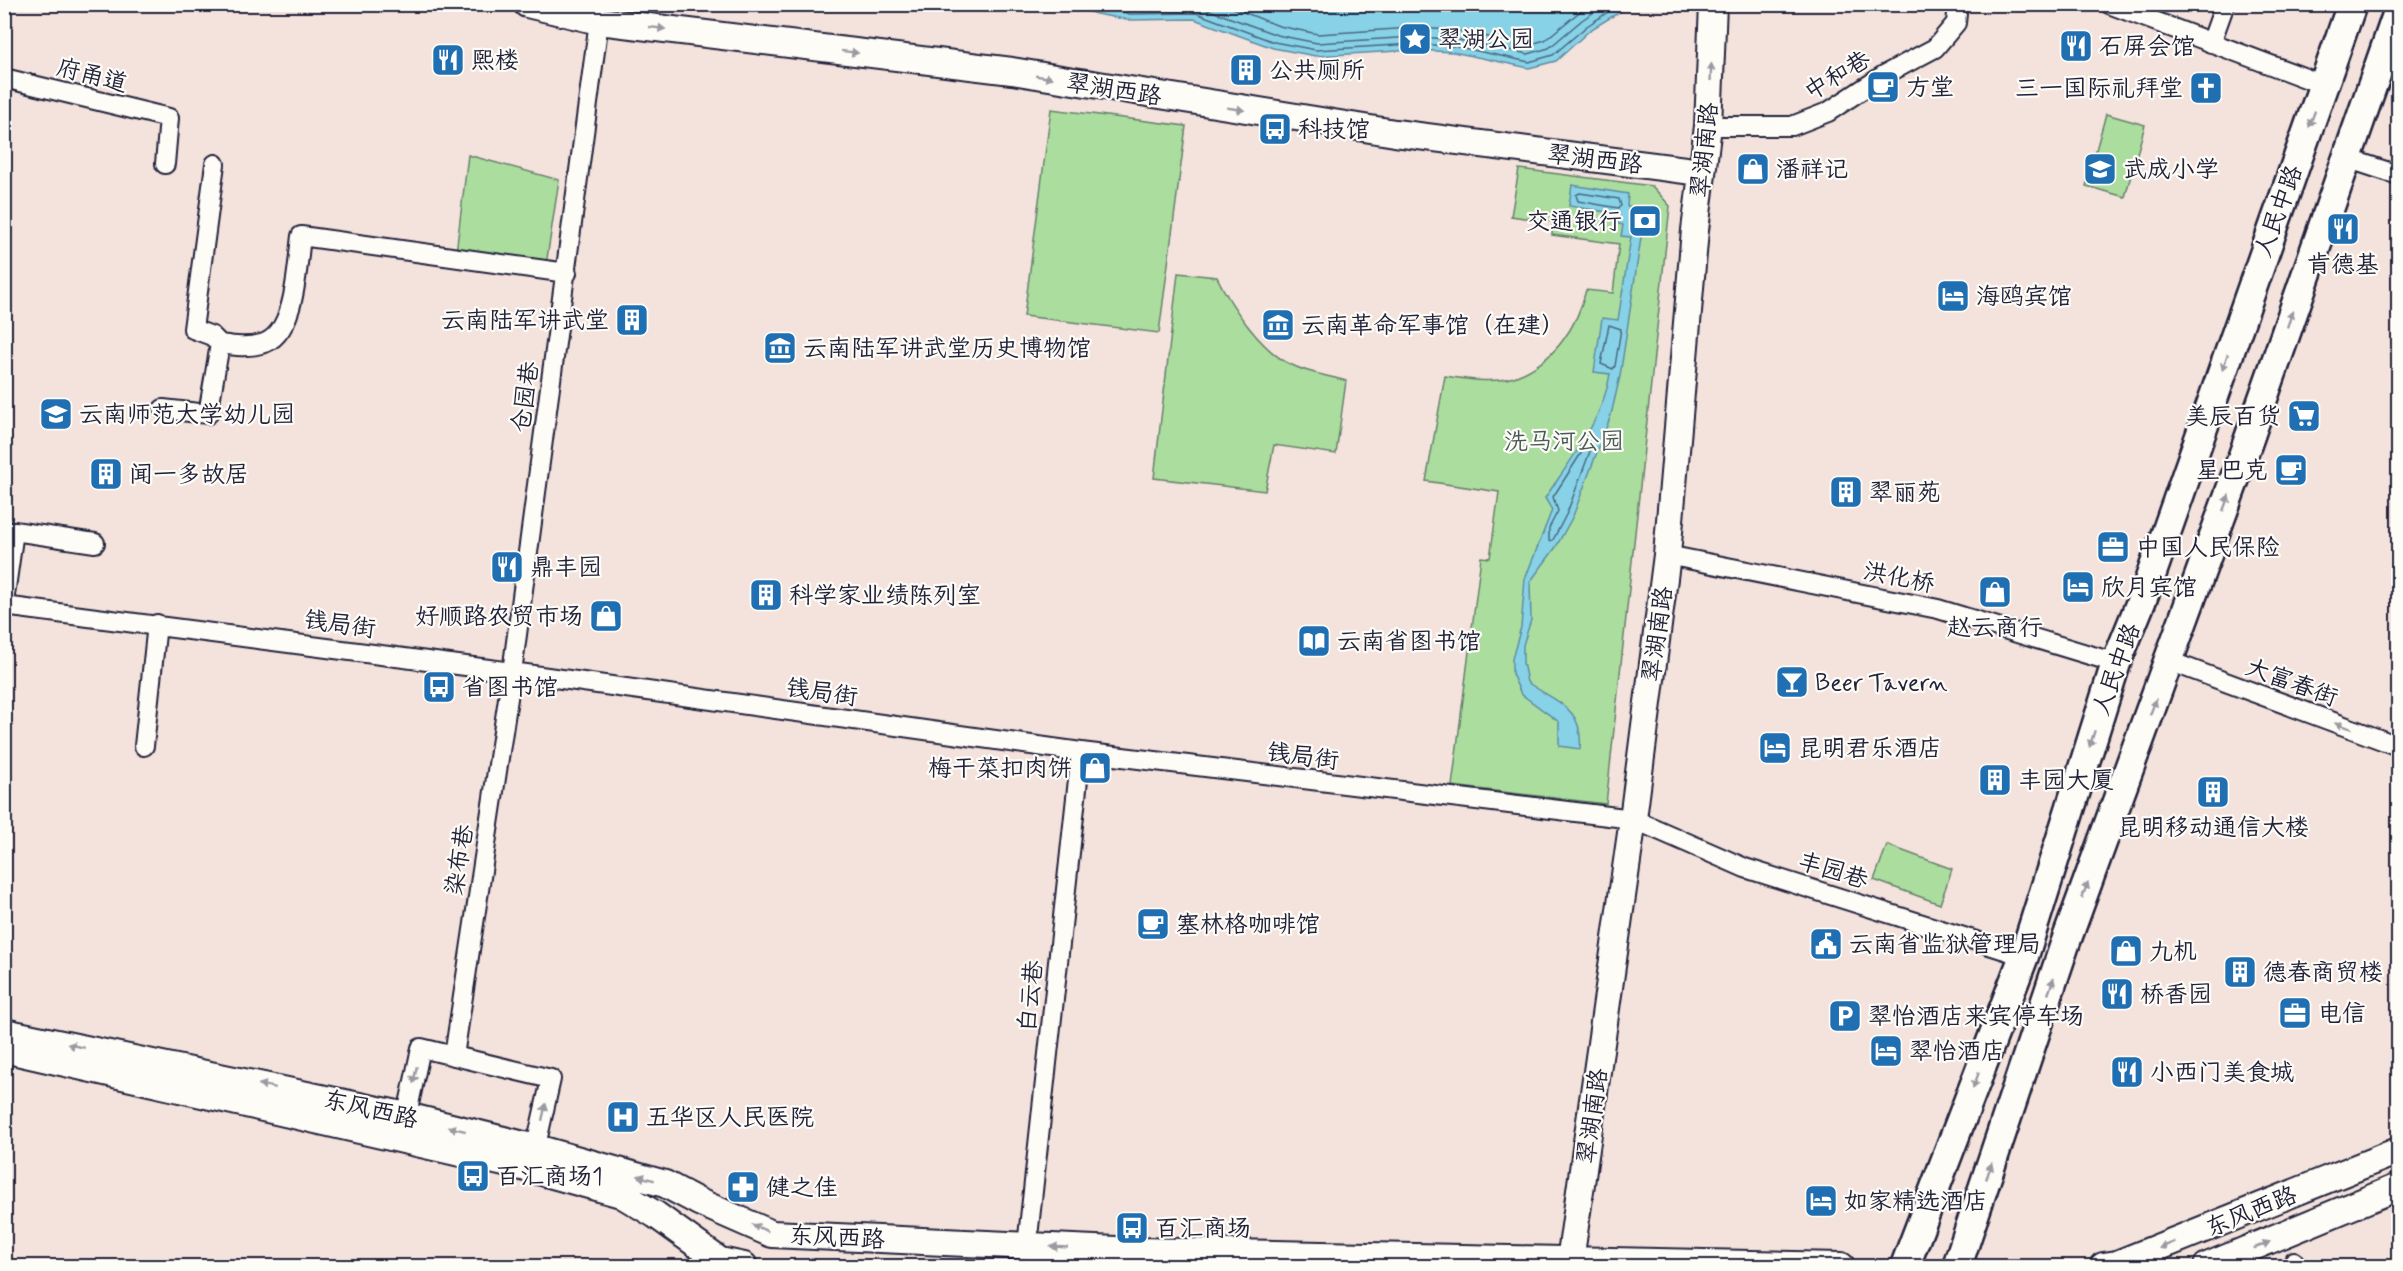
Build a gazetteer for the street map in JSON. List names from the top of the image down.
{
  "streets": {
    "main road": ["人民中路"],
    "street": [
      "府甬道",
      "中和巷",
      "翠湖西路",
      "翠湖南路",
      "仓园巷",
      "洪化桥",
      "钱局街",
      "大富春街",
      "染布巷",
      "丰园巷",
      "白云巷",
      "东风西路"
    ]
  },
  "crossings": [
    ["中和巷", "翠湖南路"],
    ["翠湖西路", "翠湖南路"],
    ["翠湖西路", "仓园巷"],
    ["翠湖南路", "洪化桥"],
    ["翠湖南路", "钱局街"],
    ["翠湖南路", "丰园巷"],
    ["翠湖南路", "东风西路"],
    ["人民中路", "洪化桥"],
    ["人民中路", "大富春街"],
    ["人民中路", "丰园巷"],
    ["仓园巷", "钱局街"],
    ["仓园巷", "染布巷"],
    ["钱局街", "染布巷"],
    ["钱局街", "丰园巷"],
    ["钱局街", "白云巷"],
    ["白云巷", "东风西路"]
  ],
  "one_way": ["翠湖西路", "大富春街"],
  "parks": ["洗马河公园"],
  "places": {
    "place": ["翠湖公园"],
    "restaurant": [
      "石屏会馆",
      "熙楼",
      "肯德基",
      "鼎丰园",
      "桥香园",
      "小西门美食城"
    ],
    "building": [
      "公共厕所",
      "云南陆军讲武堂",
      "闻一多故居",
      "翠丽苑",
      "科学家业绩陈列室",
      "丰园大厦",
      "昆明移动通信大楼",
      "德春商贸楼"
    ],
    "cafe": ["方堂", "星巴克", "塞林格咖啡馆"],
    "church": ["三一国际礼拜堂"],
    "bus stop": [
      "科技馆",
      "省图书馆",
      "百汇商场1",
      "百汇商场"
    ],
    "shop": [
      "潘祥记",
      "赵云商行",
      "好顺路农贸市场",
      "梅干菜扣肉饼",
      "九机"
    ],
    "school or university": ["武成小学", "云南师范大学幼儿园"],
    "bank": ["交通银行"],
    "hotel": [
      "海鸥宾馆",
      "欣月宾馆",
      "昆明君乐酒店",
      "翠怡酒店",
      "如家精选酒店"
    ],
    "museum": ["云南革命军事馆（在建）", "云南陆军讲武堂历史博物馆"],
    "supermarket": ["美辰百货"],
    "office": ["中国人民保险", "电信"],
    "library": ["云南省图书馆"],
    "bar": ["Beer Tavern"],
    "public building": ["云南省监狱管理局"],
    "parking": ["翠怡酒店来宾停车场"],
    "hospital": ["五华区人民医院"],
    "pharmacy": ["健之佳"]
  }
}
